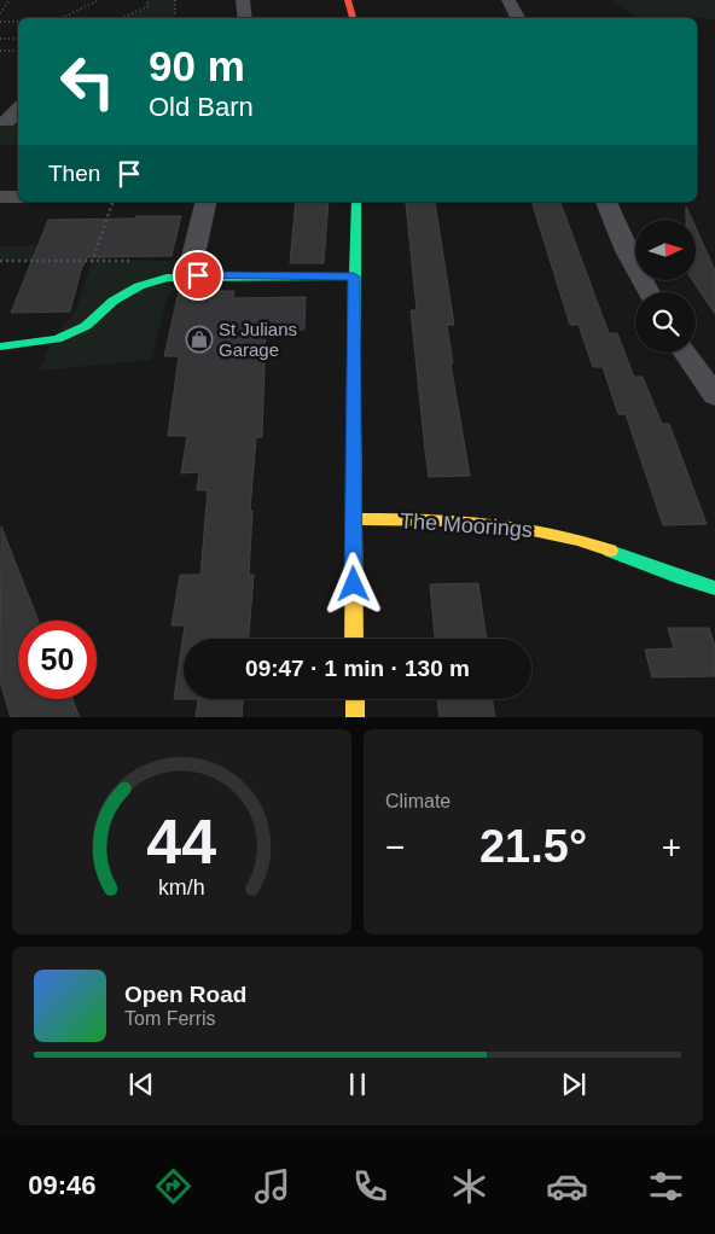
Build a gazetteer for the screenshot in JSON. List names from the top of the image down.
{
  "streets": {
    "main road": ["The Moorings"]
  },
  "places": {
    "shop": ["St Julians Garage"]
  },
  "north": "right",
  "page": {
    "turn": ["90 m", "Old Barn"],
    "then": "Then",
    "limit": "50",
    "trip": "09:47 · 1 min · 130 m",
    "tile": "Climate",
    "heat": ["−", "21.5°", "+"],
    "song": ["Open Road", "Tom Ferris"],
    "tabs": "09:46",
    "gauge": ["44", "km/h"]
  }
}
